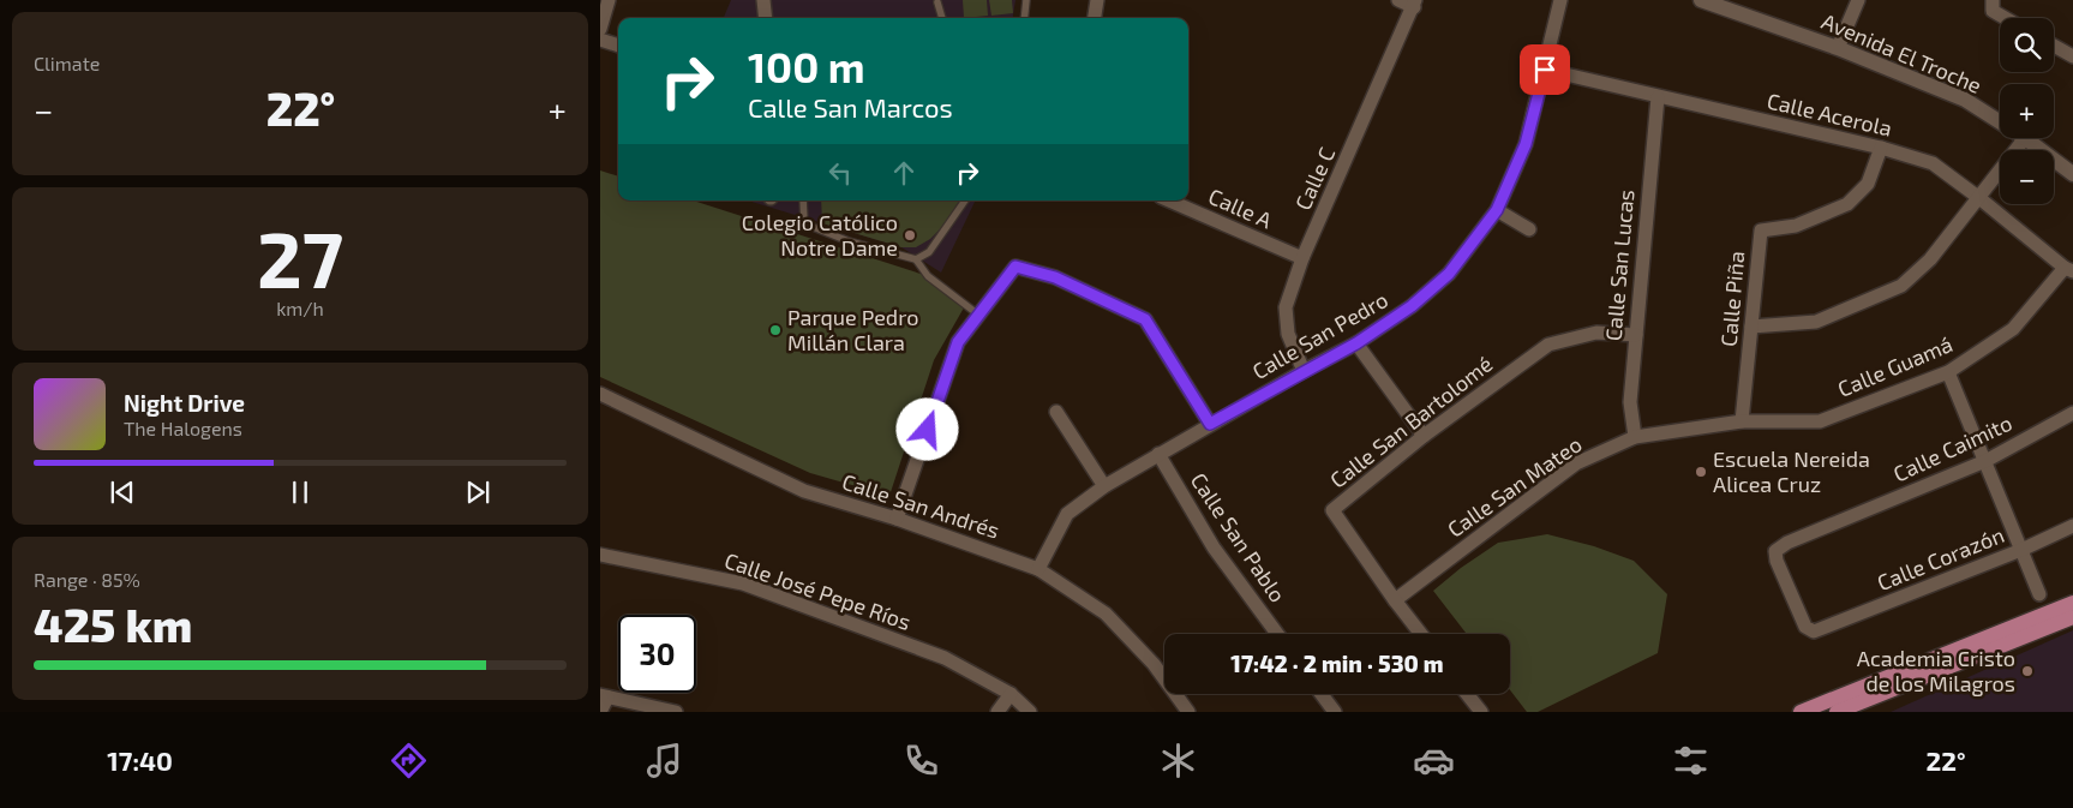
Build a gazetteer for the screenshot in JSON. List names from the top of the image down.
{
  "streets": {
    "street": [
      "Avenida El Troche",
      "Calle Acerola",
      "Calle C",
      "Calle A",
      "Calle San Lucas",
      "Calle Piña",
      "Calle San Pedro",
      "Calle Guamá",
      "Calle San Bartolomé",
      "Calle Caimito",
      "Calle San Mateo",
      "Calle San Andrés",
      "Calle San Pablo",
      "Calle Corazón",
      "Calle José Pepe Ríos"
    ]
  },
  "crossings": [
    ["Calle Acerola", "Calle San Lucas"],
    ["Calle Acerola", "Calle Piña"],
    ["Calle Acerola", "Calle San Pedro"],
    ["Calle Acerola", "Calle Guamá"],
    ["Calle C", "Calle A"],
    ["Calle C", "Calle San Pedro"],
    ["Calle San Lucas", "Calle San Bartolomé"],
    ["Calle San Lucas", "Calle San Mateo"],
    ["Calle Piña", "Calle Guamá"],
    ["Calle Piña", "Calle San Mateo"],
    ["Calle San Pedro", "Calle San Andrés"],
    ["Calle San Pedro", "Calle San Pablo"],
    ["Calle Guamá", "Calle San Mateo"],
    ["Calle San Bartolomé", "Calle San Mateo"],
    ["Calle Caimito", "Calle Corazón"]
  ],
  "places": [
    "Colegio Católico Notre Dame",
    "Parque Pedro Millán Clara",
    "Escuela Nereida Alicea Cruz",
    "Academia Cristo de los Milagros"
  ],
  "page": {
    "tile": [
      "Climate",
      ["27", "km/h"],
      ["Range · 85%", "425 km"]
    ],
    "map_buttons": ["+", "−"],
    "turn": ["100 m", "Calle San Marcos"],
    "heat": ["−", "22°", "+"],
    "song": ["Night Drive", "The Halogens"],
    "limit": "30",
    "trip": "17:42 · 2 min · 530 m",
    "tabs": ["17:40", "22°"]
  }
}
